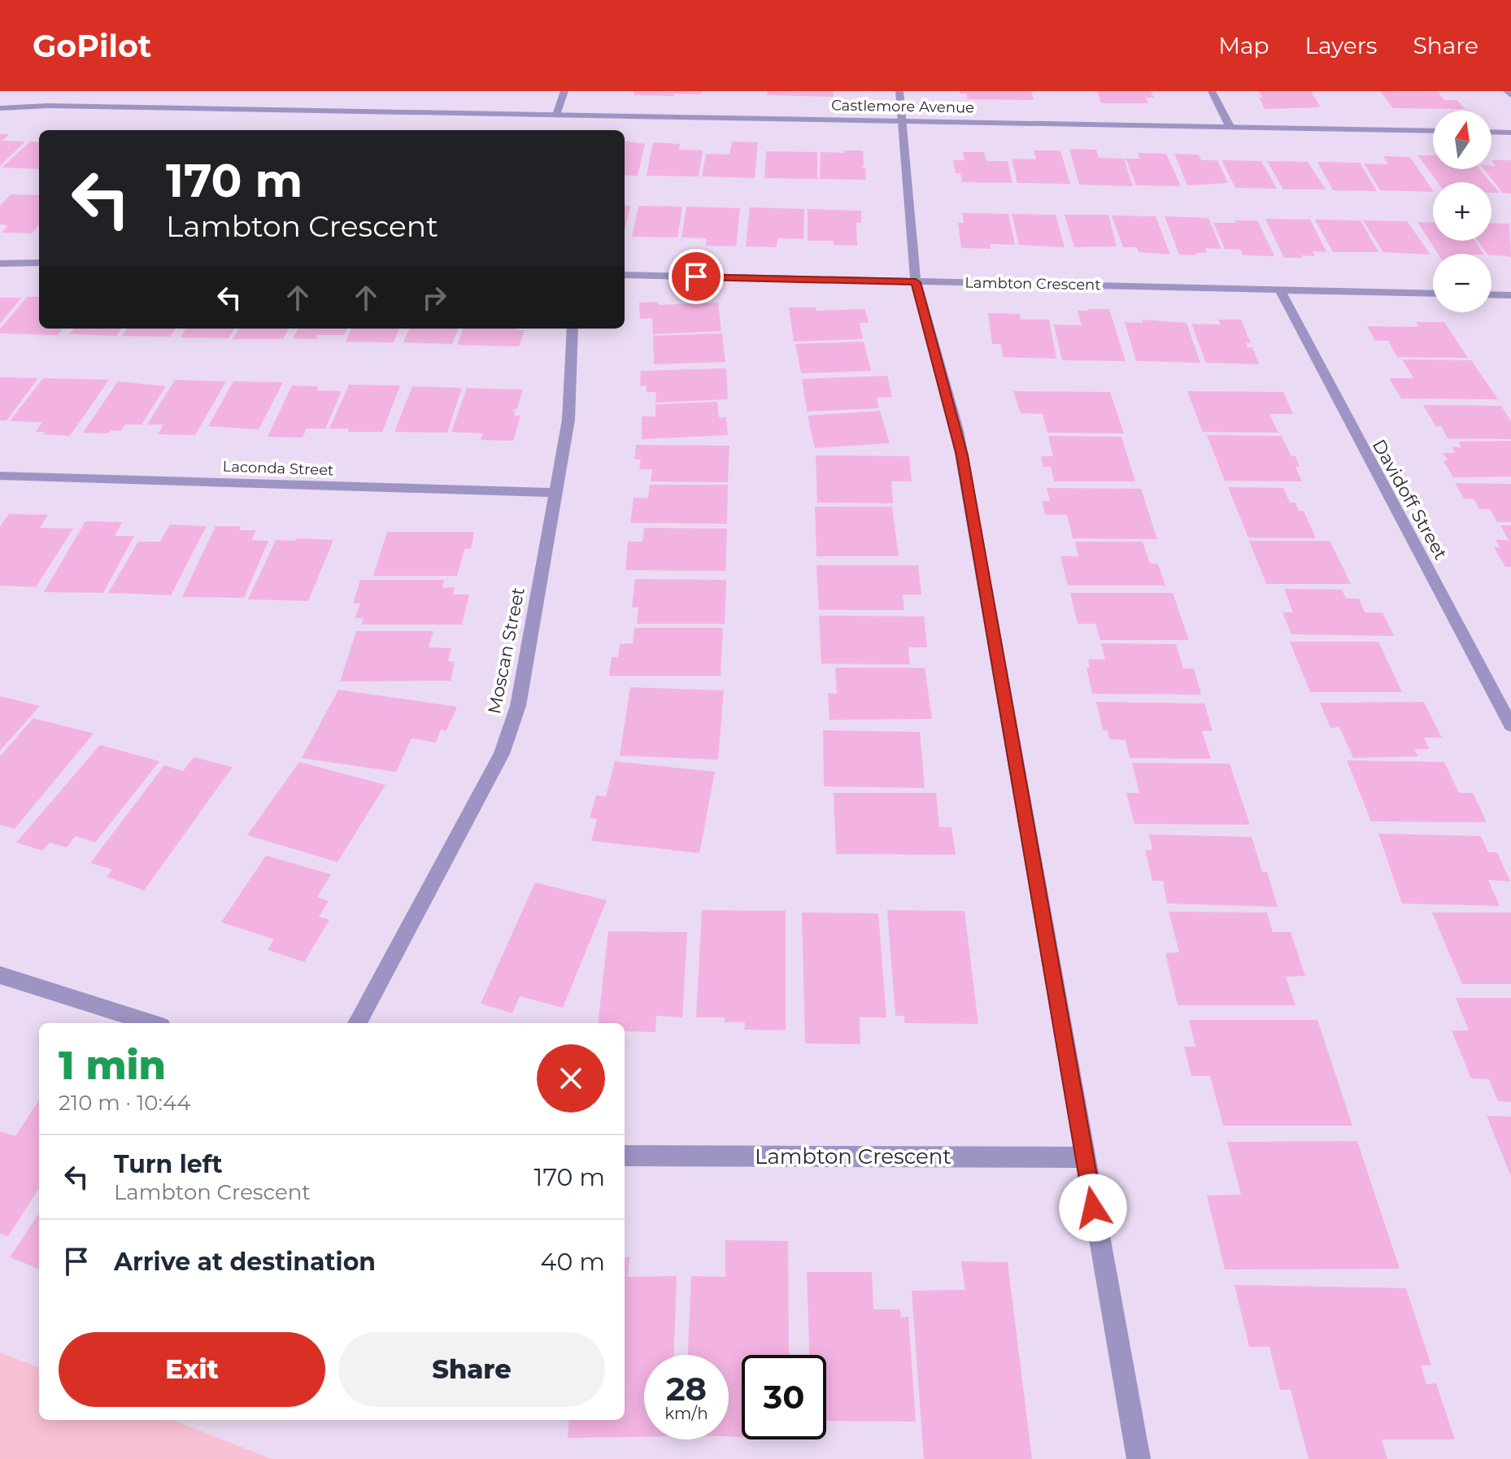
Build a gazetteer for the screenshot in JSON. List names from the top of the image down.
{
  "streets": {
    "street": [
      "Castlemore Avenue",
      "Lambton Crescent",
      "Laconda Street",
      "Davidoff Street",
      "Moscan Street"
    ]
  },
  "crossings": [
    ["Lambton Crescent", "Davidoff Street"],
    ["Laconda Street", "Moscan Street"]
  ],
  "north": "top",
  "page": {
    "header": "GoPilot",
    "nav": ["Map", "Layers", "Share"],
    "map_buttons": ["+", "−"],
    "turn": ["170 m", "Lambton Crescent"],
    "heading": ["1 min", "210 m · 10:44"],
    "list": [
      {
        "name": "Turn left",
        "note": "Lambton Crescent",
        "value": "170 m"
      },
      {
        "name": "Arrive at destination",
        "value": "40 m"
      }
    ],
    "buttons": ["Exit", "Share"],
    "speed": "28 km/h",
    "limit": "30"
  }
}
